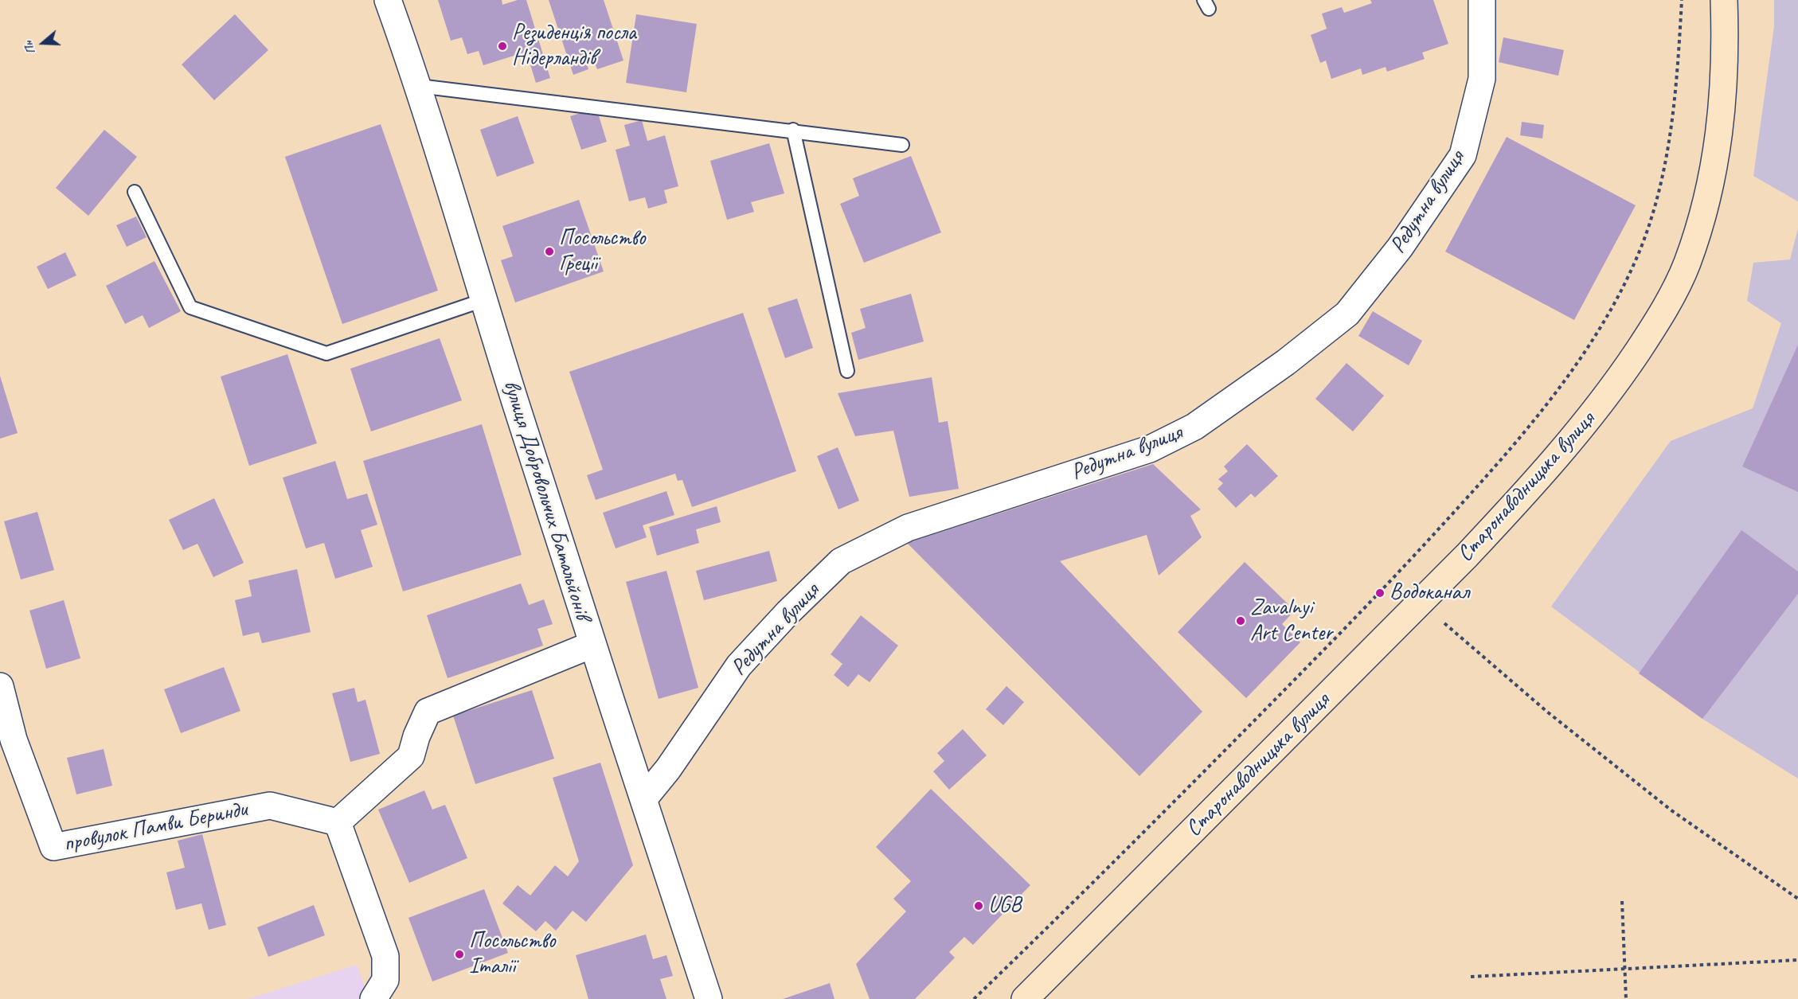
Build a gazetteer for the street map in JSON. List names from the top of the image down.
{
  "streets": {
    "main road": ["Старонаводницька вулиця"],
    "street": ["Редутна вулиця", "вулиця Добровольчих Батальйонів", "провулок Памви Беринди"]
  },
  "crossings": [
    ["Редутна вулиця", "вулиця Добровольчих Батальйонів"]
  ],
  "places": [
    "Резиденція посла Нідерландів",
    "Посольство Греції",
    "Водоканал",
    "Zavalnyi Art Center",
    "UGB",
    "Посольство Італії"
  ],
  "north": "left"
}
